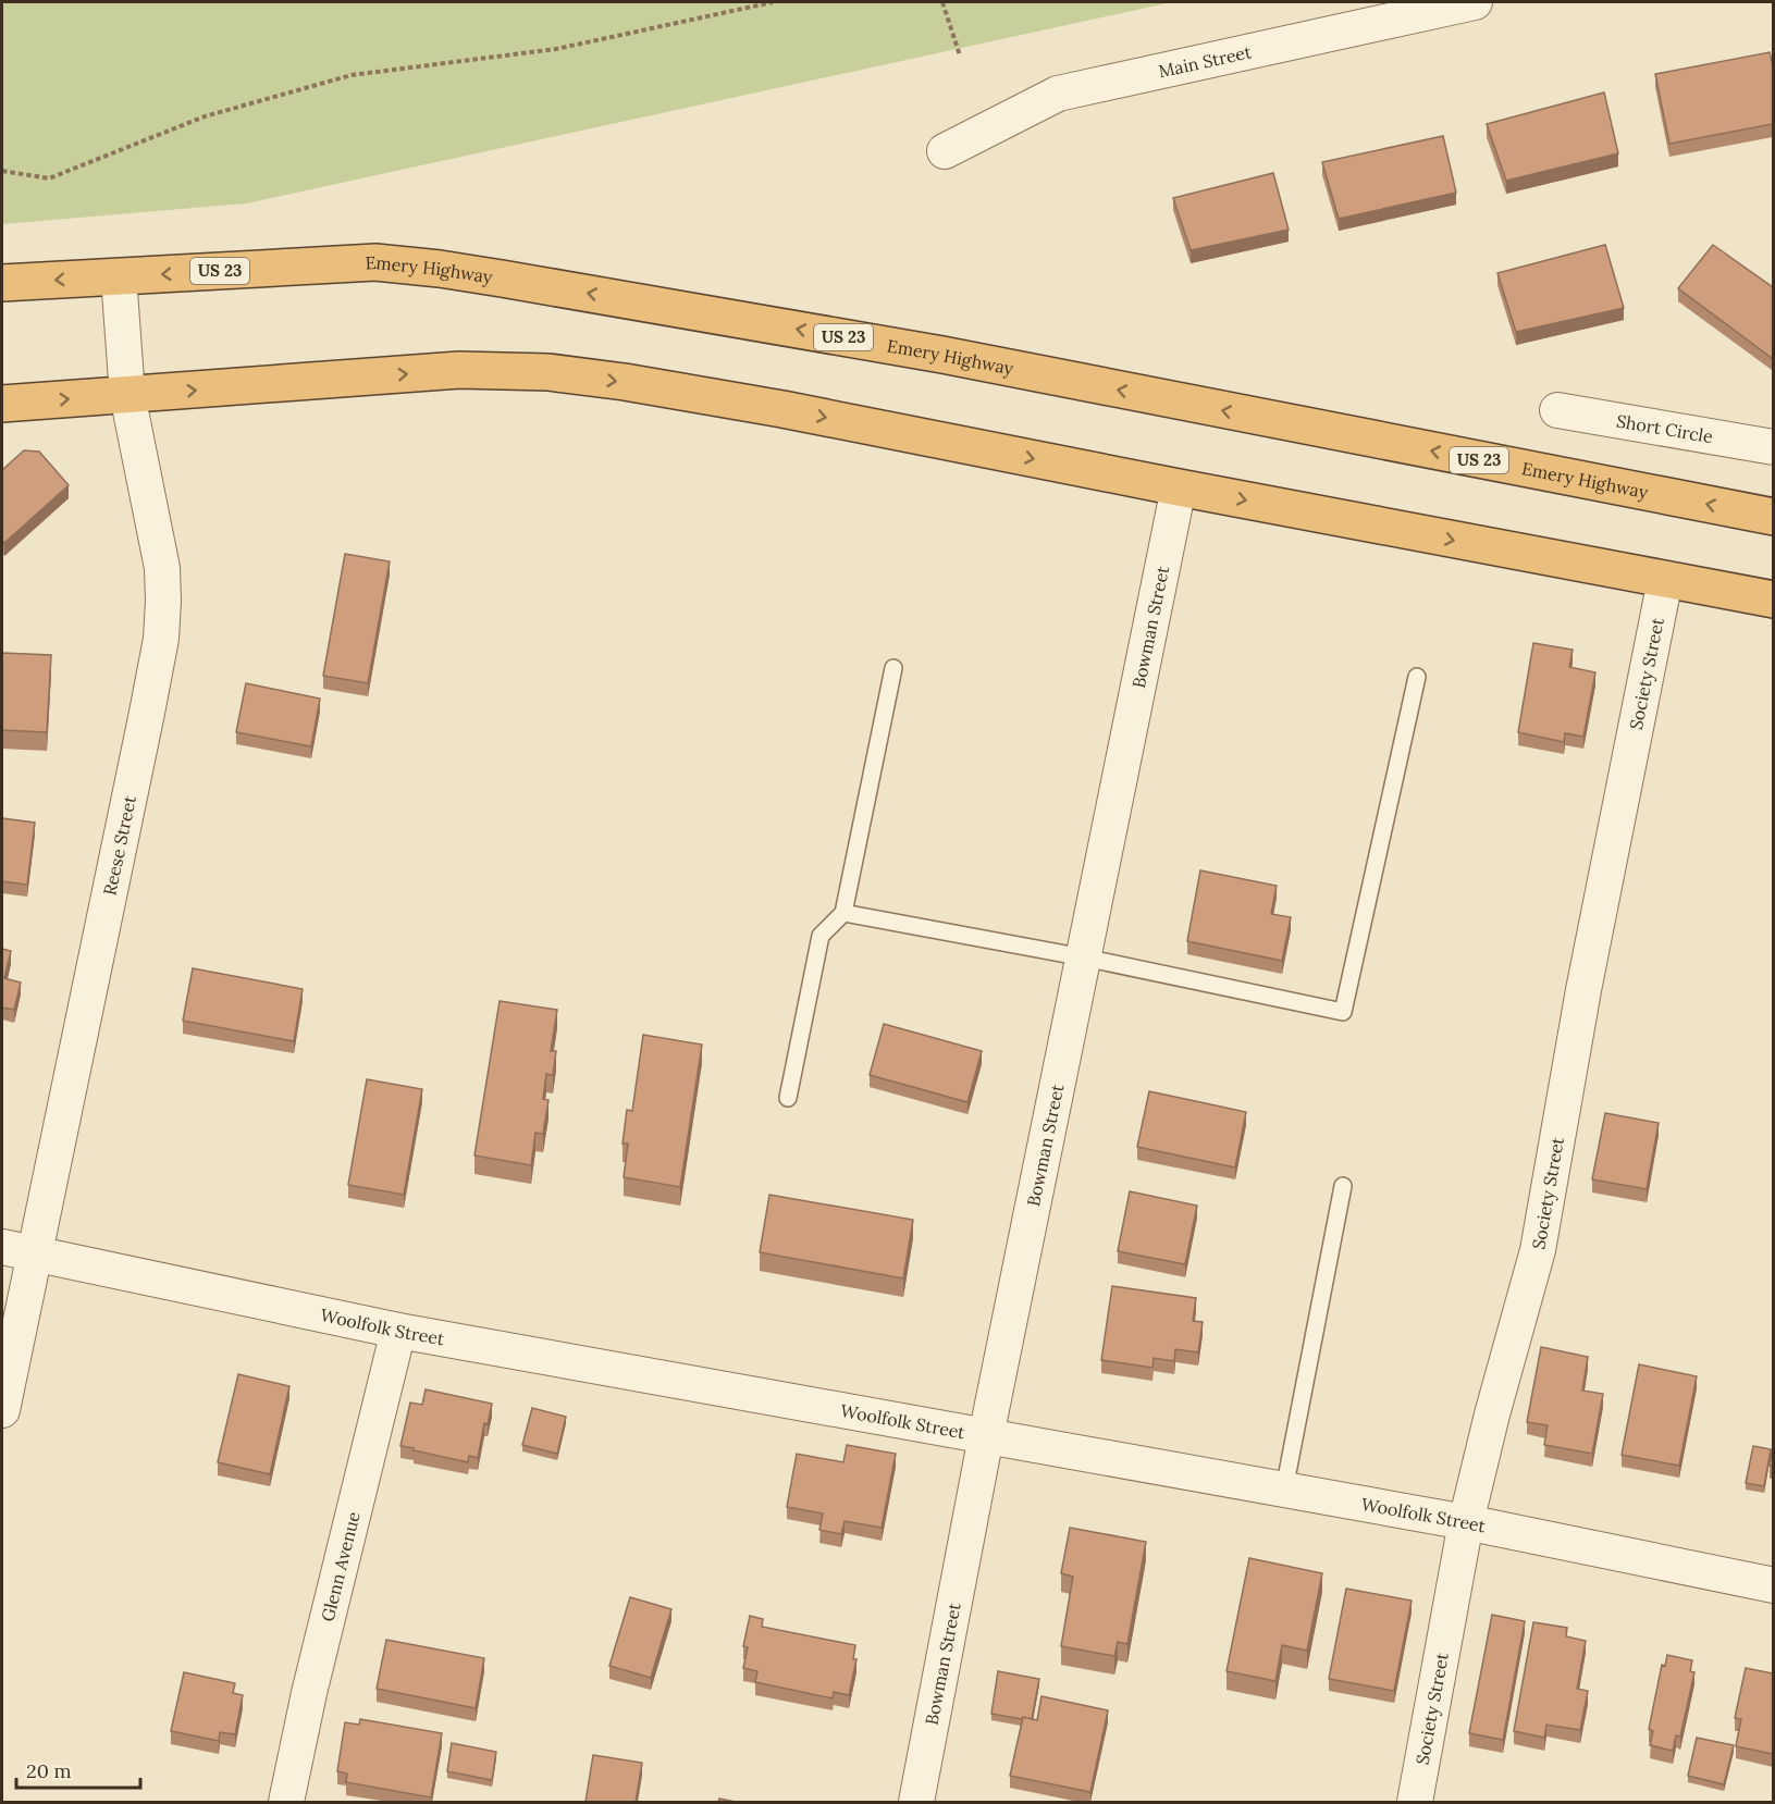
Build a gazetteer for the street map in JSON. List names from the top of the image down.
{
  "streets": {
    "highway": ["US 23", "Emery Highway"],
    "street": [
      "Main Street",
      "Short Circle",
      "Bowman Street",
      "Society Street",
      "Reese Street",
      "Woolfolk Street",
      "Glenn Avenue"
    ]
  },
  "crossings": [
    ["Emery Highway", "Reese Street"],
    ["Bowman Street", "Woolfolk Street"],
    ["Society Street", "Woolfolk Street"],
    ["Reese Street", "Woolfolk Street"],
    ["Woolfolk Street", "Glenn Avenue"]
  ],
  "scale_bar": "20 m"
}
